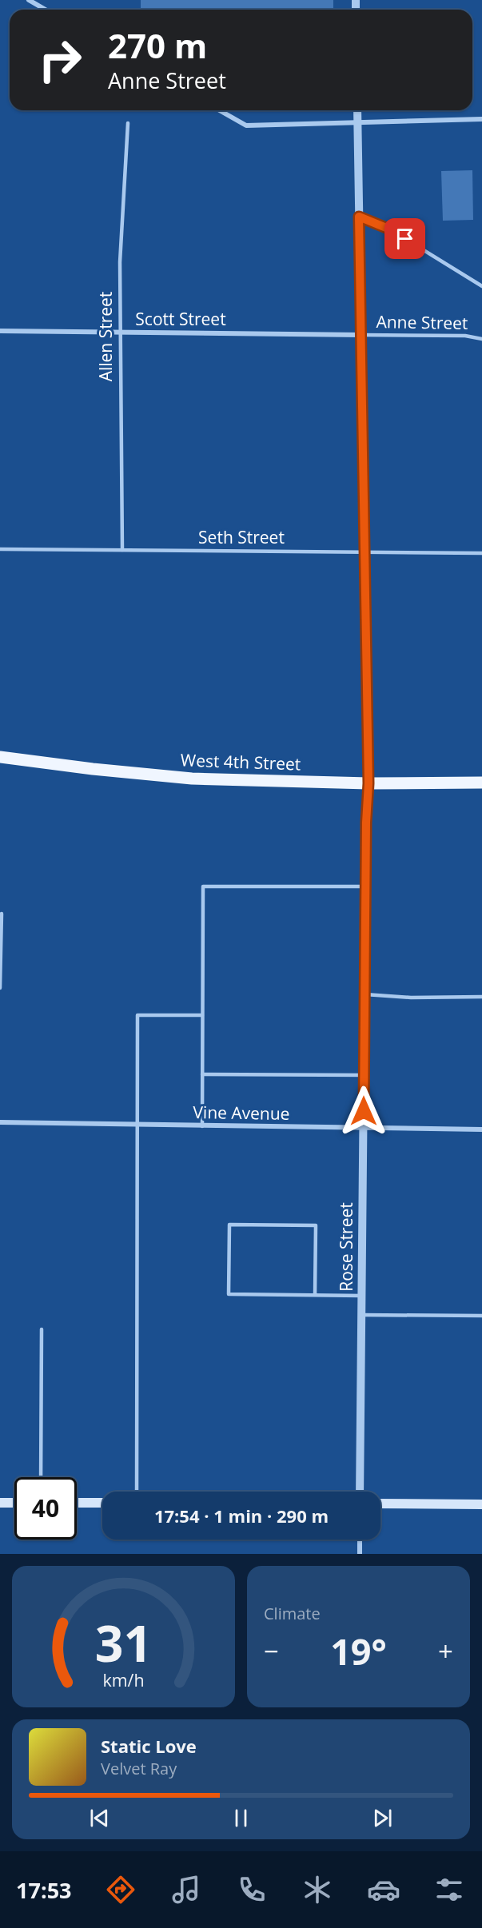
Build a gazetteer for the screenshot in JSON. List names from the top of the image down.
{
  "streets": {
    "main road": ["West 4th Street"],
    "street": ["Scott Street", "Vine Avenue", "Rose Street"],
    "lane": ["Anne Street", "Allen Street", "Seth Street"]
  },
  "crossings": [
    ["Scott Street", "Anne Street"],
    ["Scott Street", "Allen Street"],
    ["Scott Street", "Rose Street"],
    ["Anne Street", "Rose Street"],
    ["Allen Street", "Seth Street"],
    ["Seth Street", "Rose Street"],
    ["West 4th Street", "Rose Street"],
    ["Vine Avenue", "Rose Street"]
  ],
  "page": {
    "turn": ["270 m", "Anne Street"],
    "limit": "40",
    "trip": "17:54 · 1 min · 290 m",
    "tile": "Climate",
    "heat": ["−", "19°", "+"],
    "song": ["Static Love", "Velvet Ray"],
    "tabs": "17:53",
    "gauge": ["31", "km/h"]
  }
}
